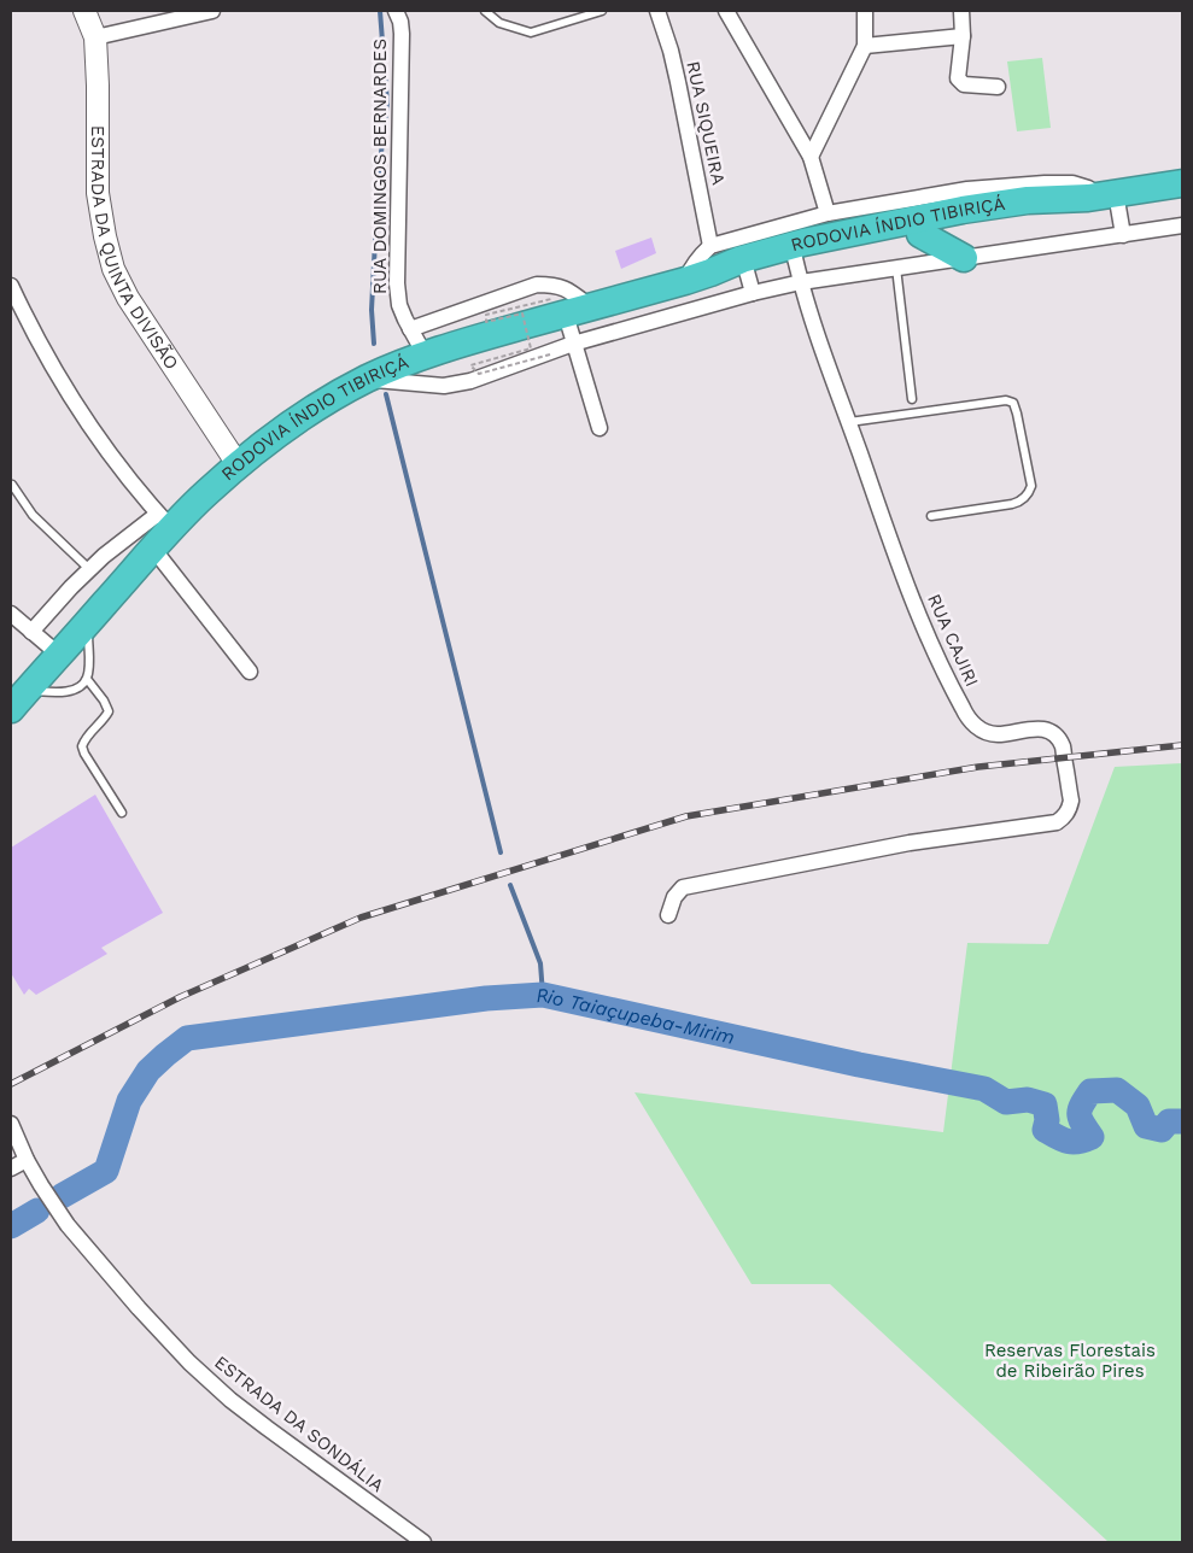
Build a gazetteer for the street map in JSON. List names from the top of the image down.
{
  "streets": {
    "highway": ["RODOVIA ÍNDIO TIBIRIÇÁ"],
    "street": [
      "RUA SIQUEIRA",
      "RUA DOMINGOS BERNARDES",
      "ESTRADA DA QUINTA DIVISÃO",
      "RUA CAJIRI",
      "ESTRADA DA SONDÁLIA"
    ]
  },
  "crossings": [
    ["RUA DOMINGOS BERNARDES", "RODOVIA ÍNDIO TIBIRIÇÁ"],
    ["RODOVIA ÍNDIO TIBIRIÇÁ", "ESTRADA DA QUINTA DIVISÃO"],
    ["RODOVIA ÍNDIO TIBIRIÇÁ", "RUA CAJIRI"]
  ],
  "water": ["Rio Taiaçupeba-Mirim"],
  "parks": ["Reservas Florestais de Ribeirão Pires"]
}
